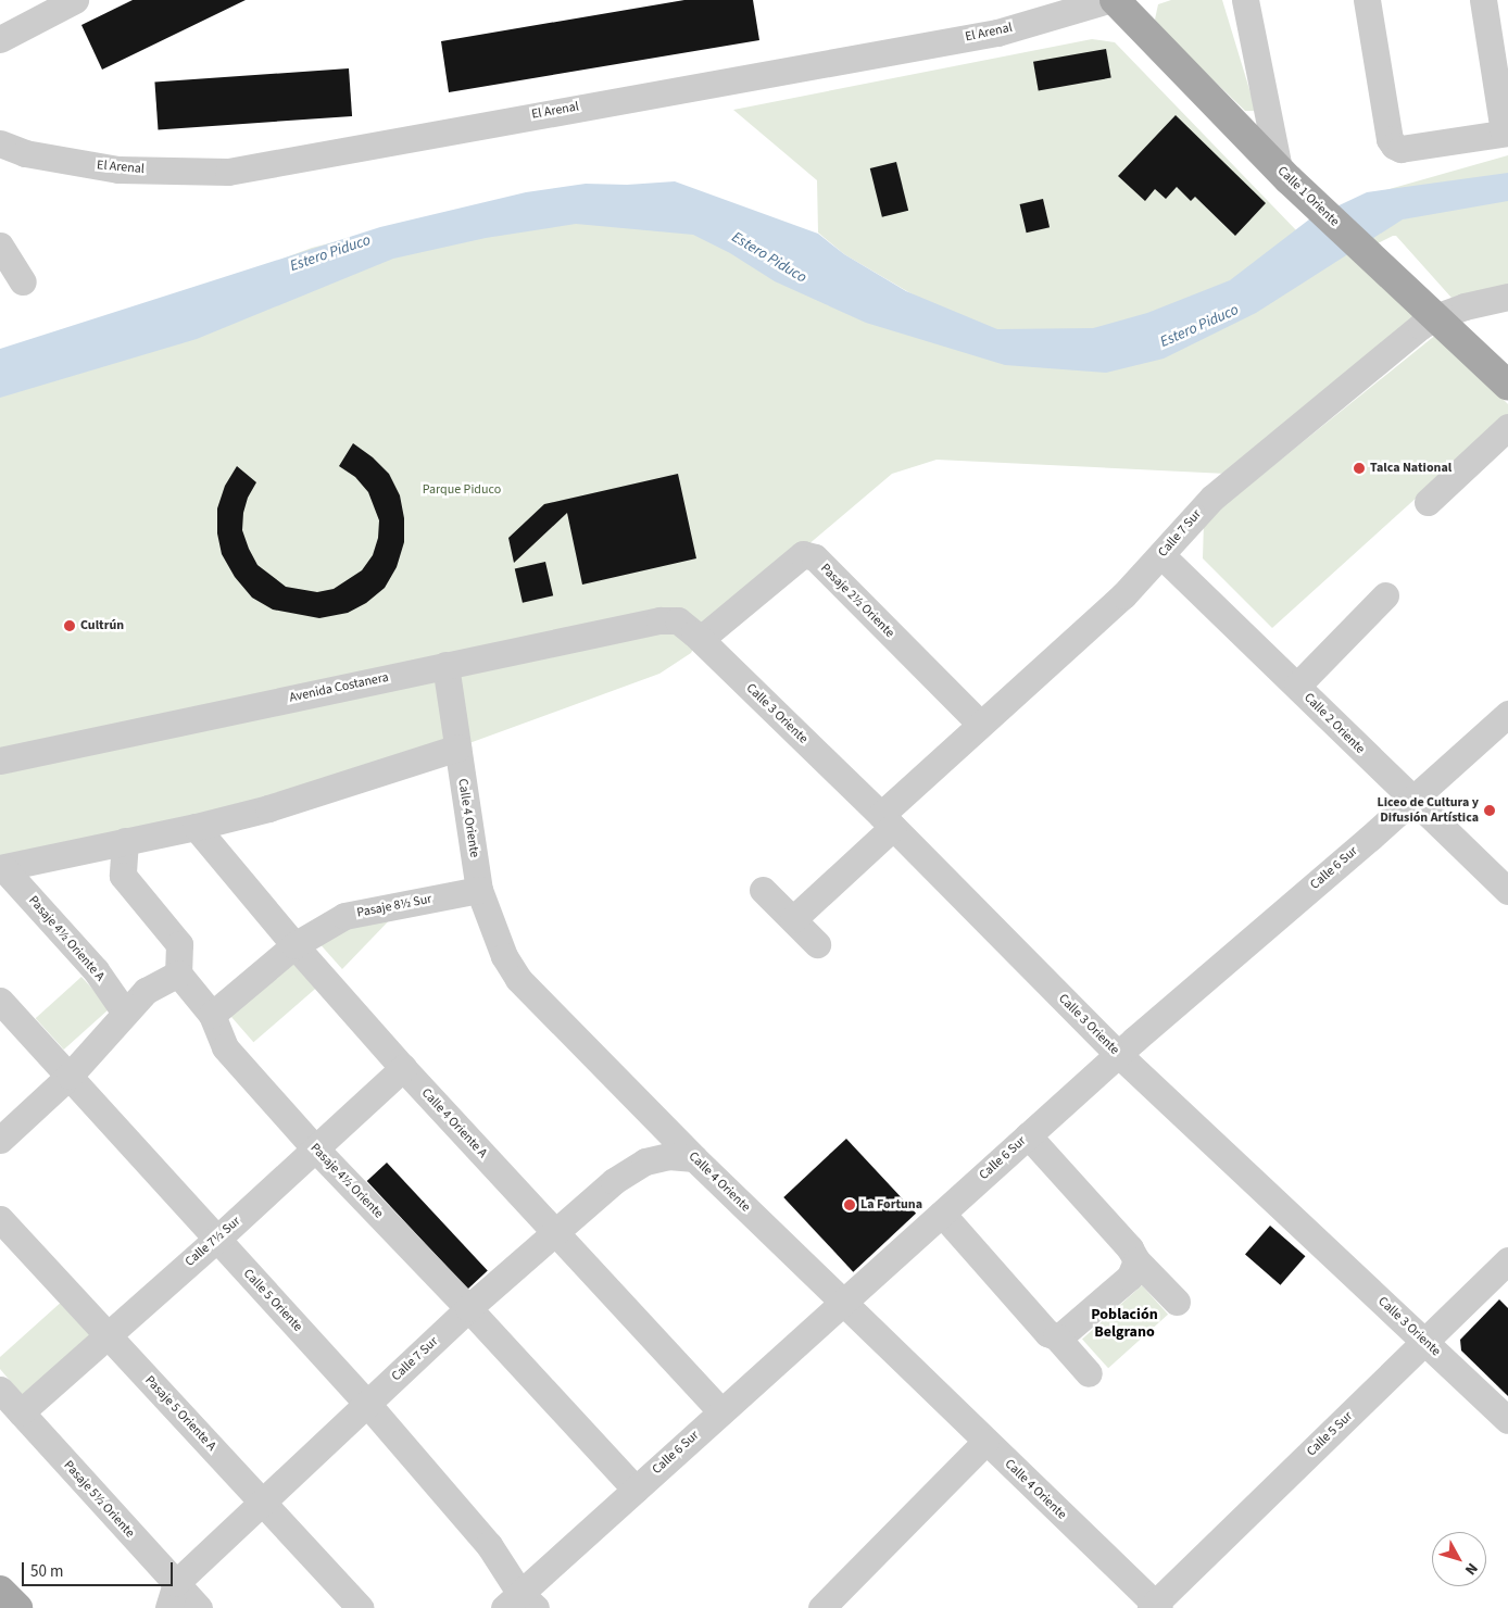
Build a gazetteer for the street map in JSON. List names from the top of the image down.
{
  "streets": {
    "main road": ["Calle 1 Oriente"],
    "street": [
      "El Arenal",
      "Calle 7 Sur",
      "Pasaje 2½ Oriente",
      "Avenida Costanera",
      "Calle 3 Oriente",
      "Calle 2 Oriente",
      "Calle 4 Oriente",
      "Calle 6 Sur",
      "Pasaje 8½ Sur",
      "Pasaje 4½ Oriente A",
      "Calle 4 Oriente A",
      "Pasaje 4½ Oriente",
      "Calle 7½ Sur",
      "Calle 5 Oriente",
      "Pasaje 5 Oriente A",
      "Calle 5 Sur",
      "Pasaje 5½ Oriente"
    ]
  },
  "crossings": [
    ["Calle 1 Oriente", "Calle 7 Sur"],
    ["Calle 7 Sur", "Pasaje 2½ Oriente"],
    ["Calle 7 Sur", "Calle 3 Oriente"],
    ["Calle 7 Sur", "Calle 2 Oriente"],
    ["Calle 7 Sur", "Calle 4 Oriente"],
    ["Calle 7 Sur", "Calle 4 Oriente A"],
    ["Calle 7 Sur", "Pasaje 4½ Oriente"],
    ["Calle 7 Sur", "Calle 5 Oriente"],
    ["Calle 7 Sur", "Pasaje 5 Oriente A"],
    ["Calle 7 Sur", "Pasaje 5½ Oriente"],
    ["Pasaje 2½ Oriente", "Calle 3 Oriente"],
    ["Avenida Costanera", "Calle 3 Oriente"],
    ["Avenida Costanera", "Calle 4 Oriente"],
    ["Calle 3 Oriente", "Calle 6 Sur"],
    ["Calle 3 Oriente", "Calle 5 Sur"],
    ["Calle 2 Oriente", "Calle 6 Sur"],
    ["Calle 4 Oriente", "Calle 6 Sur"],
    ["Calle 4 Oriente", "Pasaje 8½ Sur"],
    ["Calle 4 Oriente", "Calle 5 Sur"],
    ["Calle 6 Sur", "Calle 4 Oriente A"],
    ["Calle 6 Sur", "Pasaje 4½ Oriente"],
    ["Calle 6 Sur", "Calle 5 Oriente"],
    ["Pasaje 8½ Sur", "Calle 4 Oriente A"],
    ["Pasaje 8½ Sur", "Pasaje 4½ Oriente"],
    ["Calle 4 Oriente A", "Calle 7½ Sur"],
    ["Pasaje 4½ Oriente", "Calle 7½ Sur"],
    ["Calle 7½ Sur", "Calle 5 Oriente"],
    ["Calle 7½ Sur", "Pasaje 5 Oriente A"],
    ["Calle 7½ Sur", "Pasaje 5½ Oriente"]
  ],
  "districts": ["Población Belgrano"],
  "water": ["Estero Piduco"],
  "parks": ["Parque Piduco"],
  "places": [
    "Talca National",
    "Cultrún",
    "Liceo de Cultura y Difusión Artística",
    "La Fortuna"
  ],
  "scale_bar": "50 m",
  "north": "bottom right"
}
